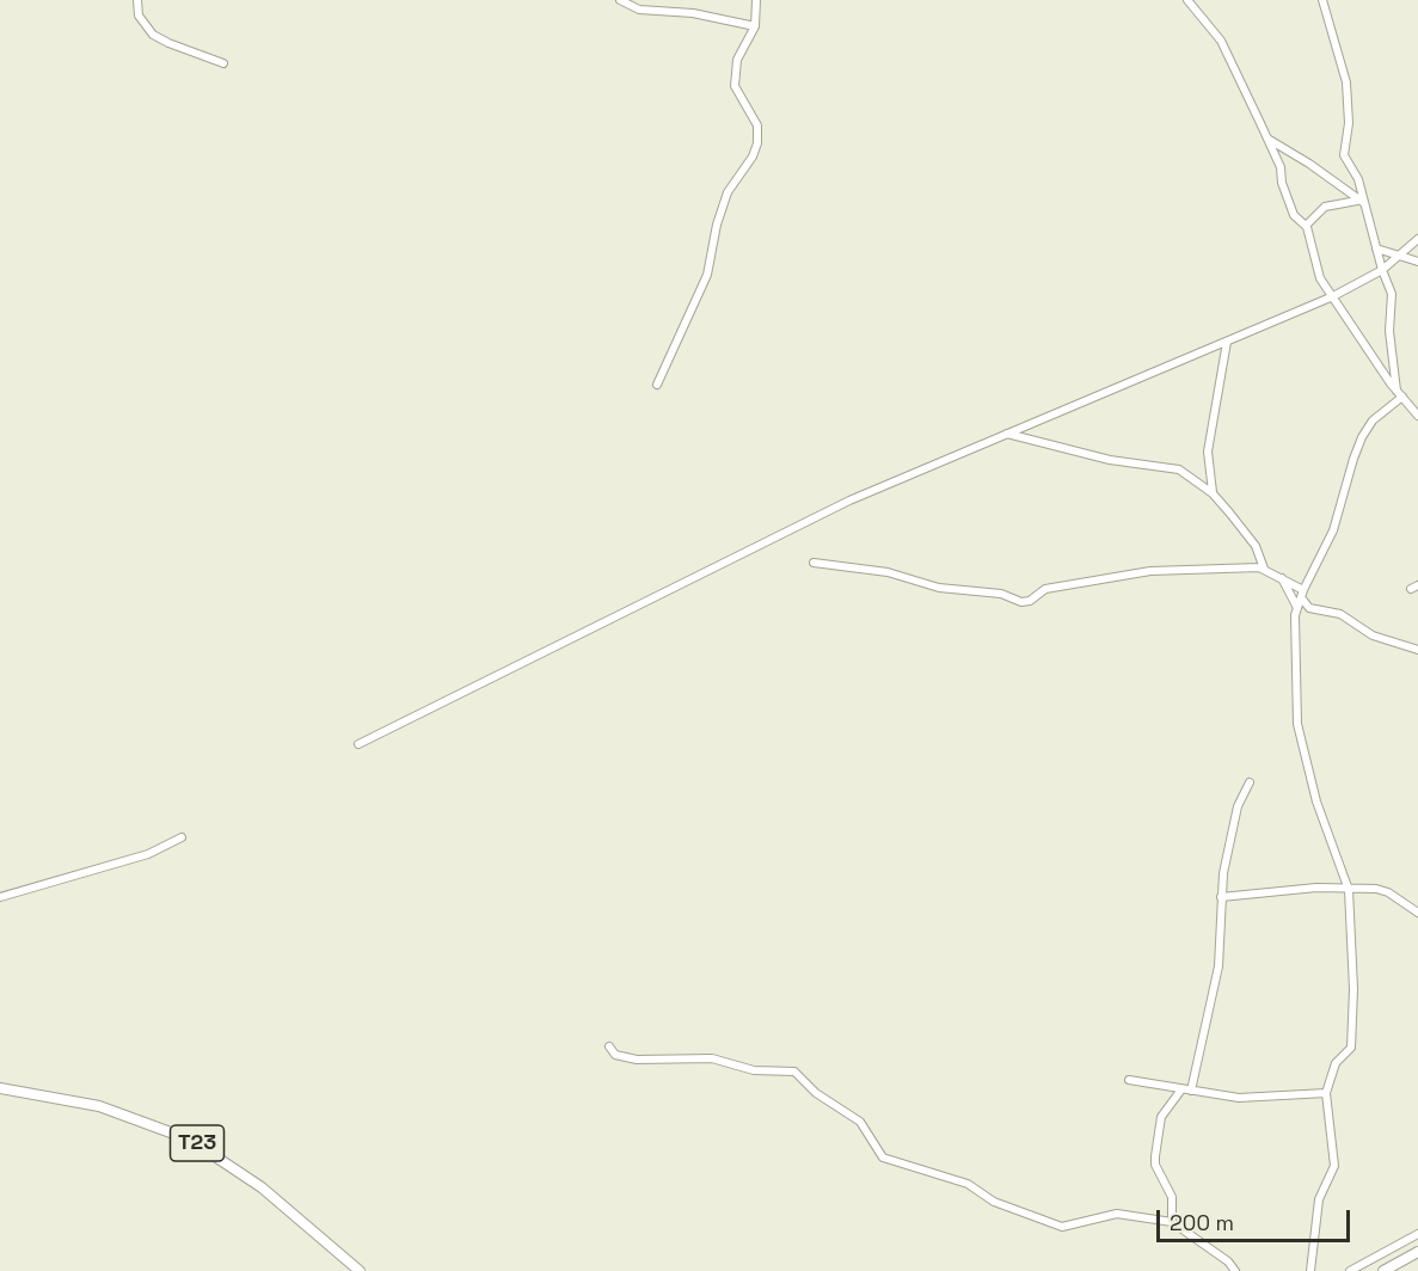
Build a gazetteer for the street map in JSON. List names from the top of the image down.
{
  "streets": {
    "main road": ["T23"]
  },
  "scale_bar": "200 m"
}
